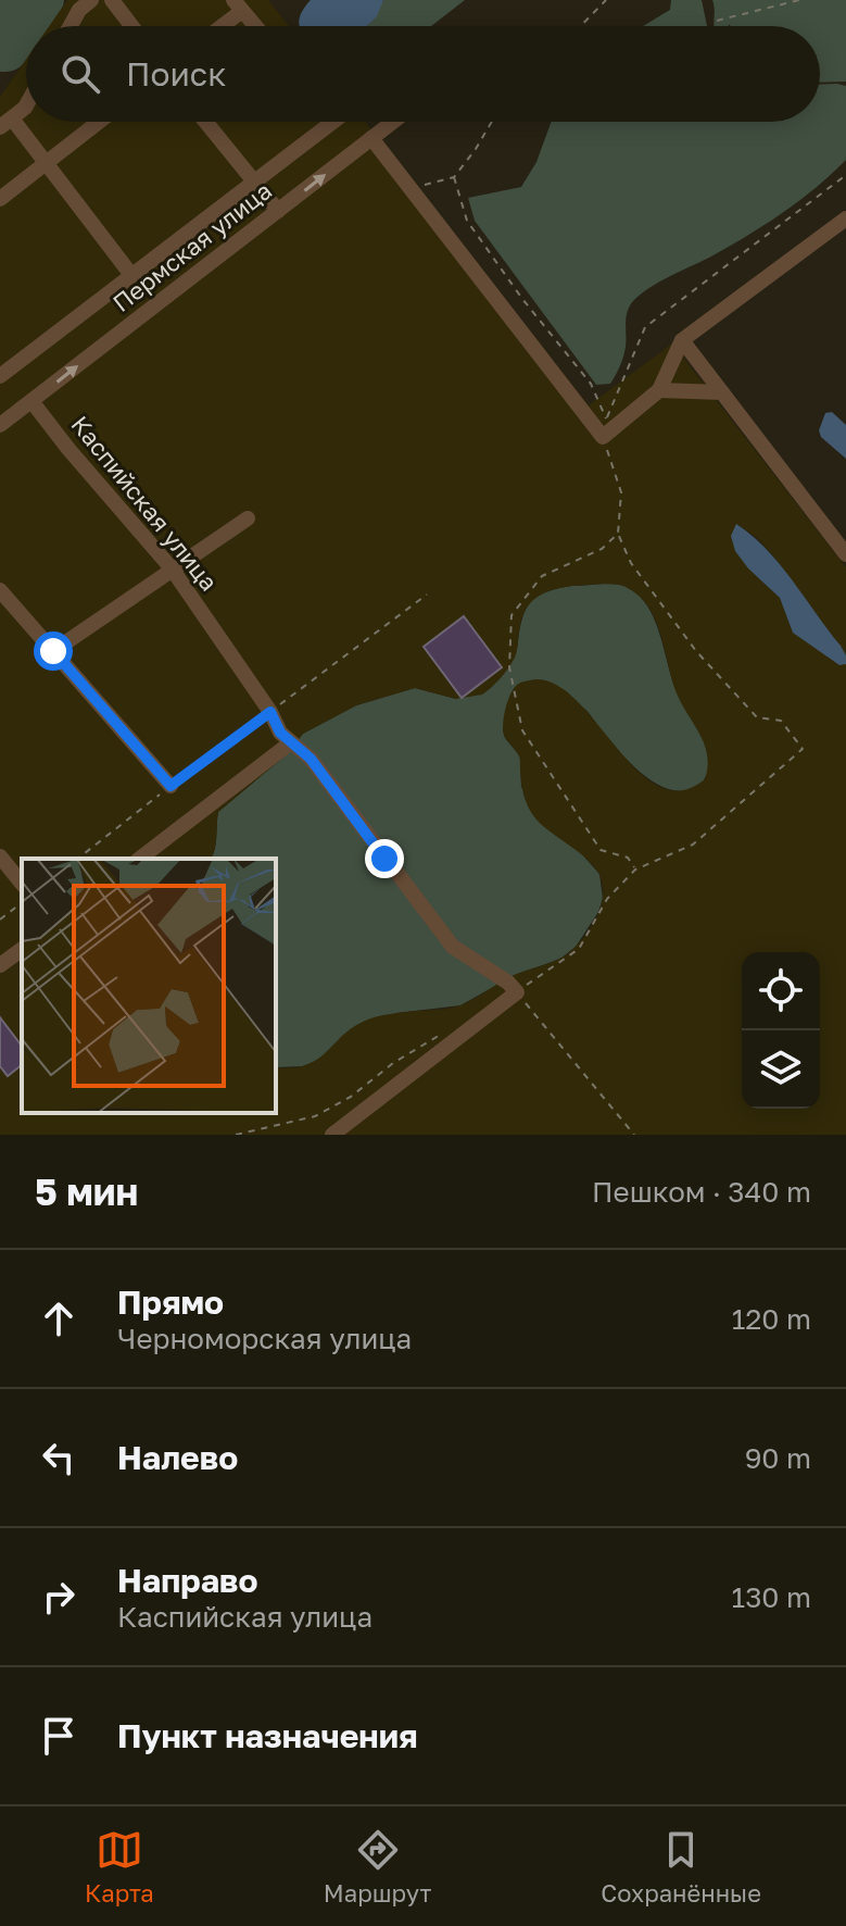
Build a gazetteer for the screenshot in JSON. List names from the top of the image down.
{
  "streets": {
    "street": ["Пермская улица", "Каспийская улица"]
  },
  "crossings": [
    ["Пермская улица", "Каспийская улица"]
  ],
  "page": {
    "search": "Поиск",
    "heading": ["5 мин", "Пешком · 340 m"],
    "list": [
      ["Прямо", "Черноморская улица", "120 m"],
      ["Налево", "90 m"],
      ["Направо", "Каспийская улица", "130 m"],
      "Пункт назначения"
    ],
    "nav": ["Карта", "Маршрут", "Сохранённые"]
  }
}
